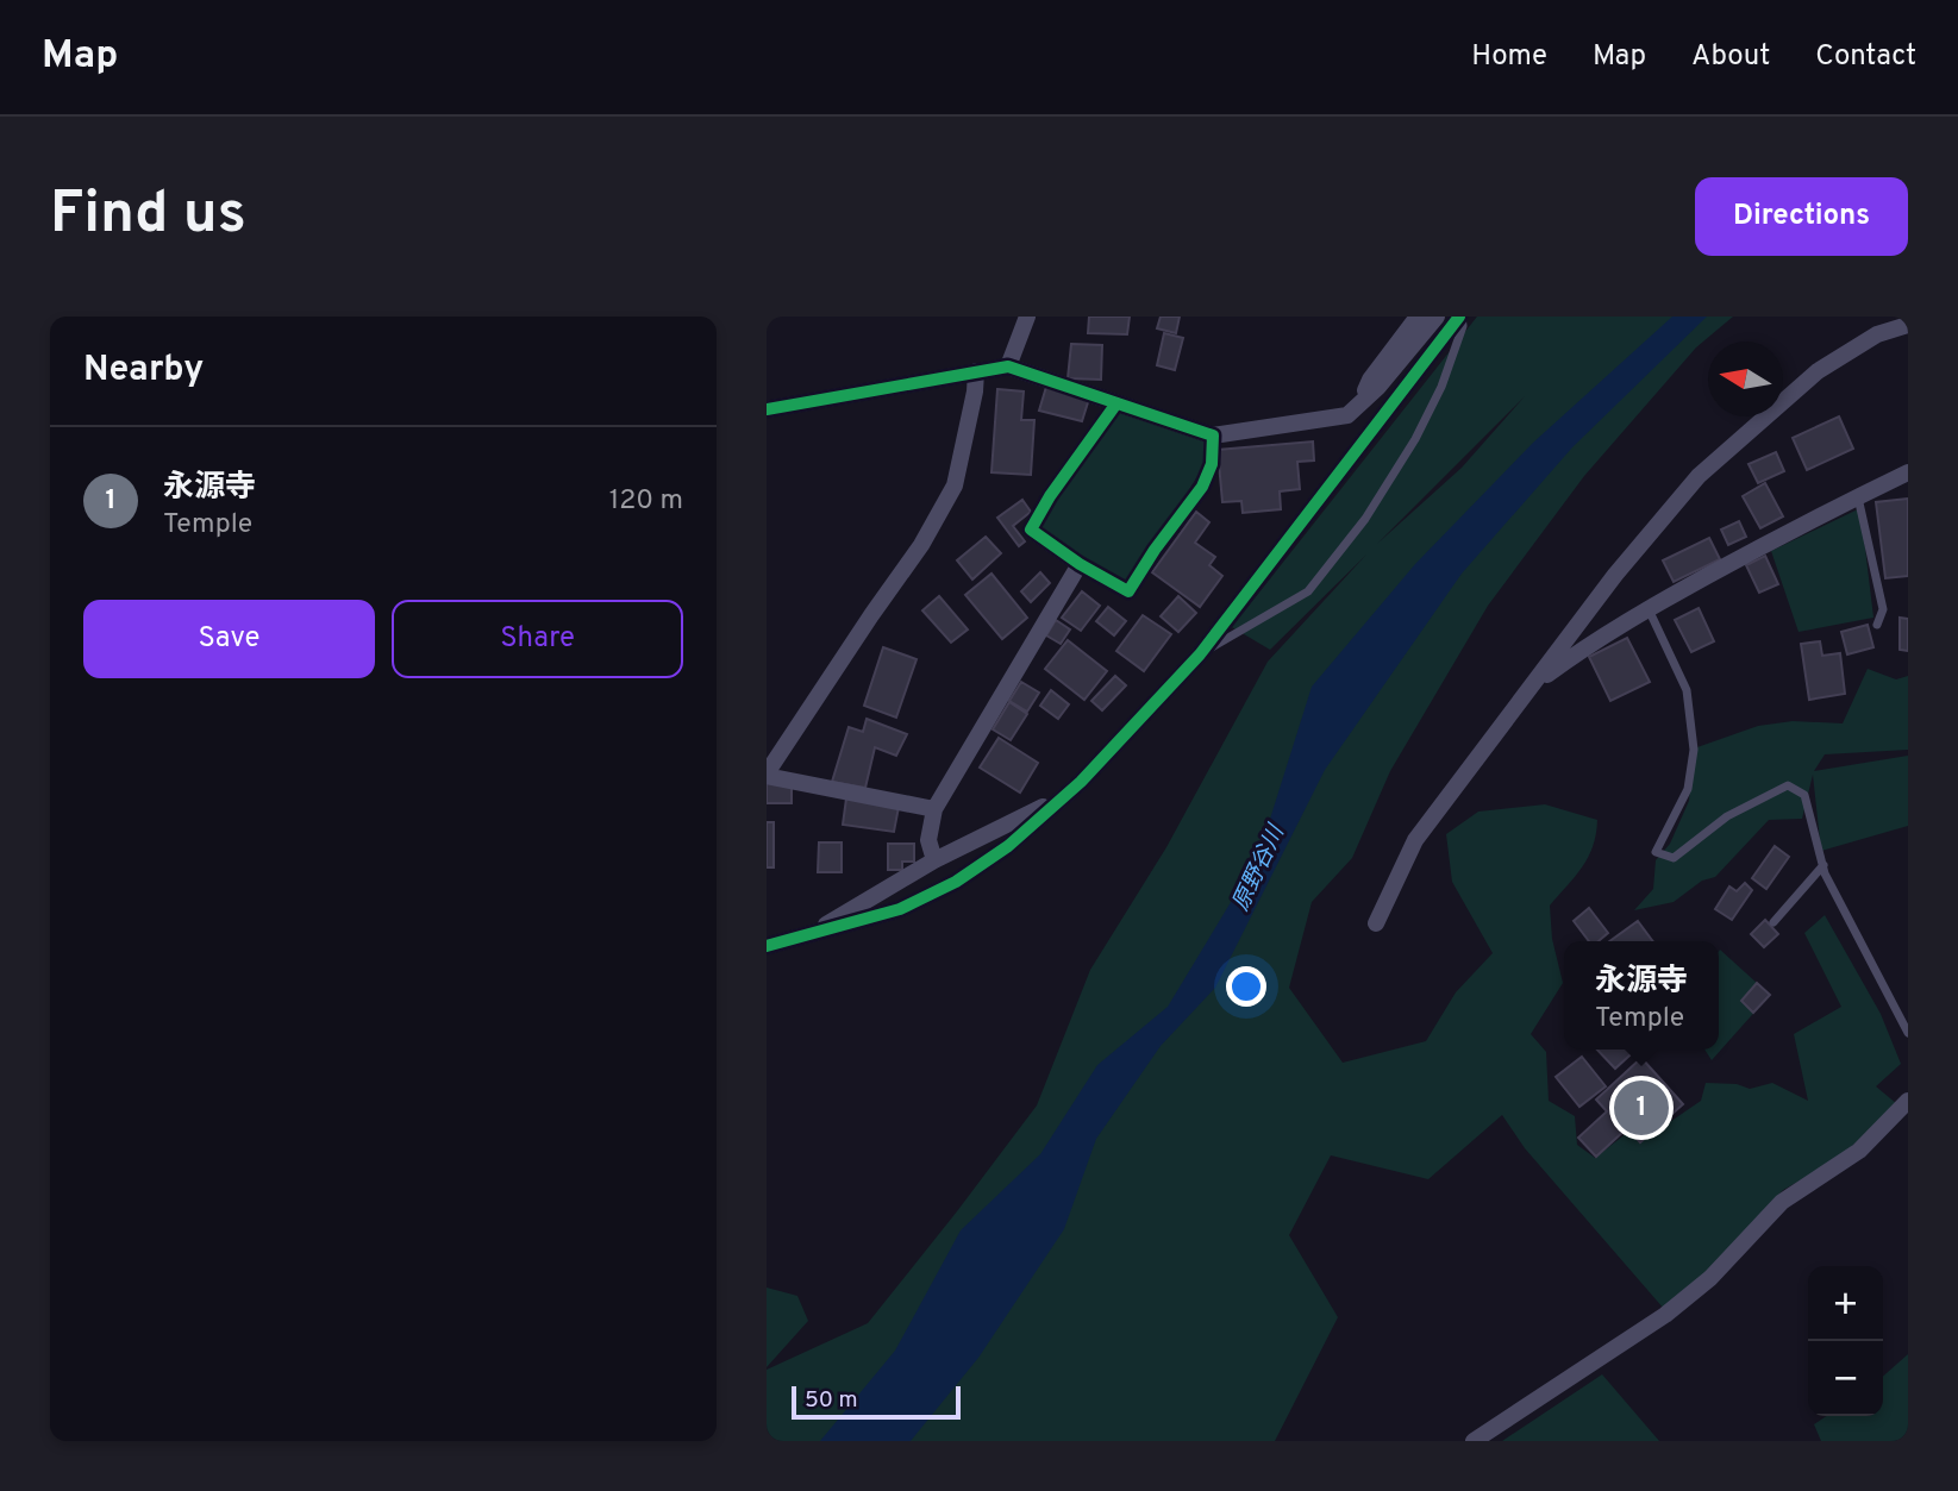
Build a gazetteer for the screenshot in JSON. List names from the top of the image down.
{
  "water": ["原野谷川"],
  "scale_bar": "50 m",
  "north": "left",
  "page": {
    "header": "Map",
    "nav": [
      "Home",
      "Map",
      "About",
      "Contact"
    ],
    "buttons": [
      "Directions",
      ["Save", "Share"]
    ],
    "title": "Find us",
    "heading": "Nearby",
    "list": [
      {
        "mark": "1",
        "name": "永源寺",
        "note": "Temple",
        "value": "120 m"
      }
    ],
    "popup": ["永源寺", "Temple"],
    "pins": "1",
    "map_buttons": ["+", "−"],
    "scale": "50 m"
  }
}
